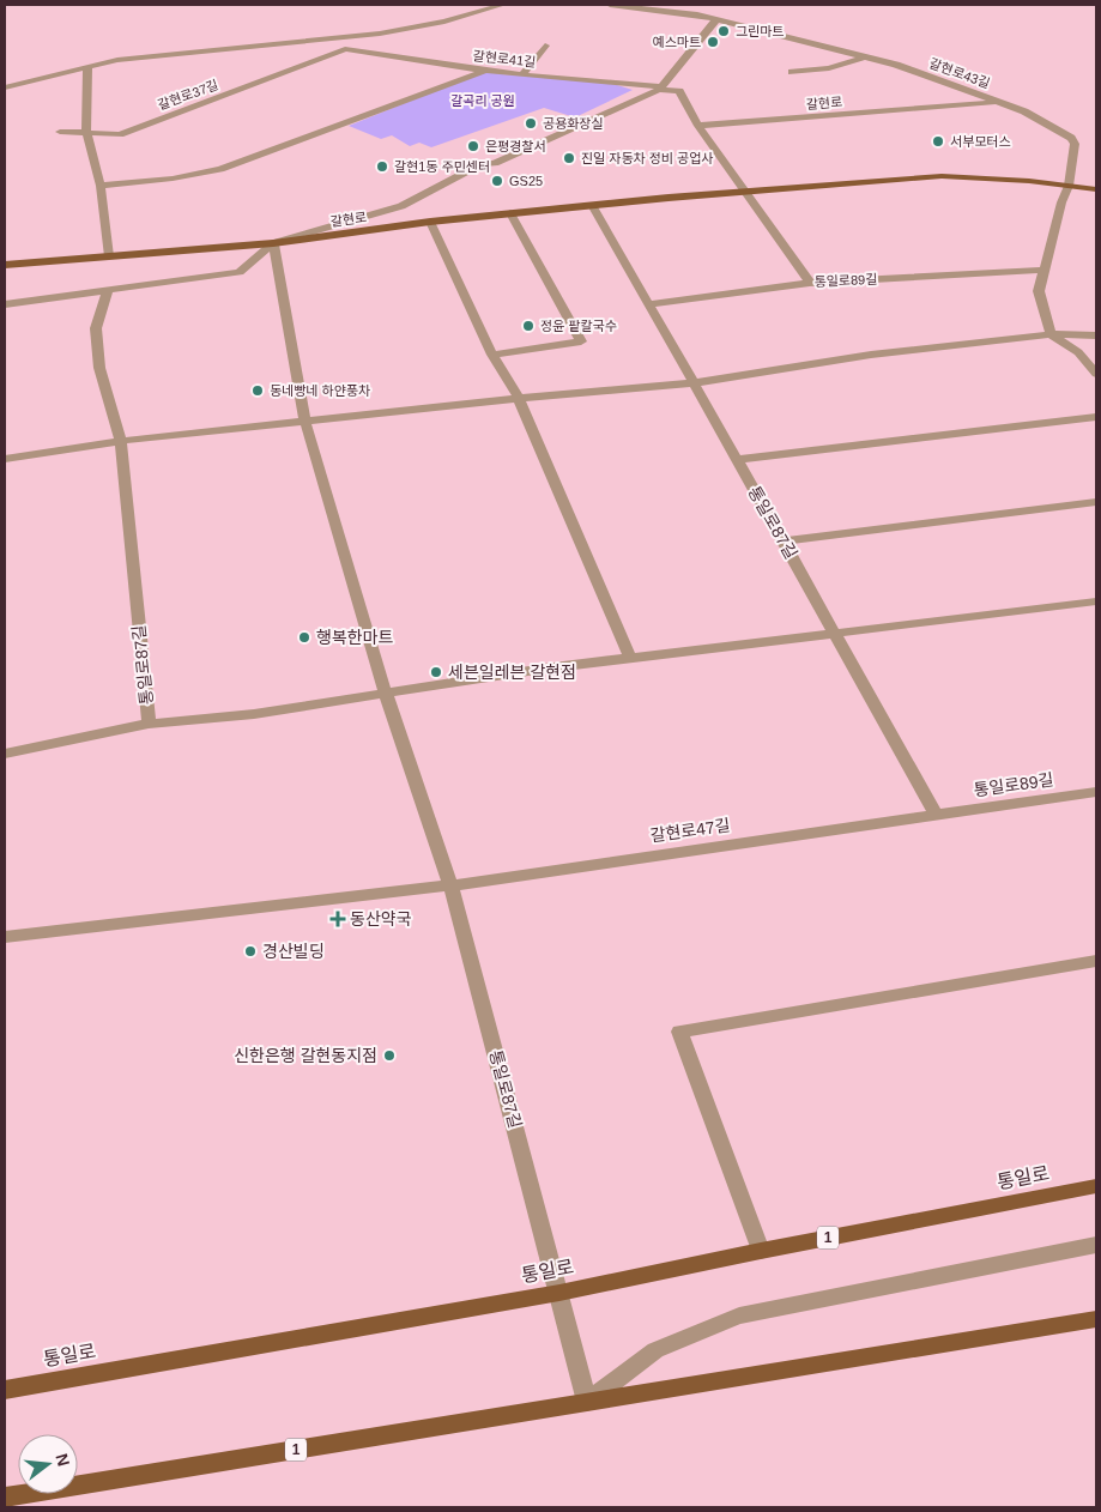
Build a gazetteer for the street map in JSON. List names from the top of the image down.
{
  "streets": {
    "main road": ["갈현로", "통일로", "1"],
    "street": [
      "갈현로41길",
      "갈현로43길",
      "갈현로37길",
      "통일로89길",
      "통일로87길",
      "갈현로47길"
    ]
  },
  "crossings": [
    ["갈현로41길", "갈현로37길"],
    ["갈현로43길", "갈현로"],
    ["갈현로", "통일로87길"],
    ["통일로89길", "통일로87길"],
    ["통일로89길", "갈현로47길"],
    ["통일로87길", "갈현로47길"],
    ["통일로87길", "통일로"],
    ["통일로87길", "1"]
  ],
  "parks": ["갈곡리 공원"],
  "places": {
    "other": [
      "그린마트",
      "예스마트",
      "공용화장실",
      "서부모터스",
      "은평경찰서",
      "진일 자동차 정비 공업사",
      "갈현1동 주민센터",
      "GS25",
      "정윤 팥칼국수",
      "동네빵네 하얀풍차",
      "행복한마트",
      "세븐일레븐 갈현점",
      "경산빌딩",
      "신한은행 갈현동지점"
    ],
    "health": ["동산약국"]
  },
  "north": "right"
}
